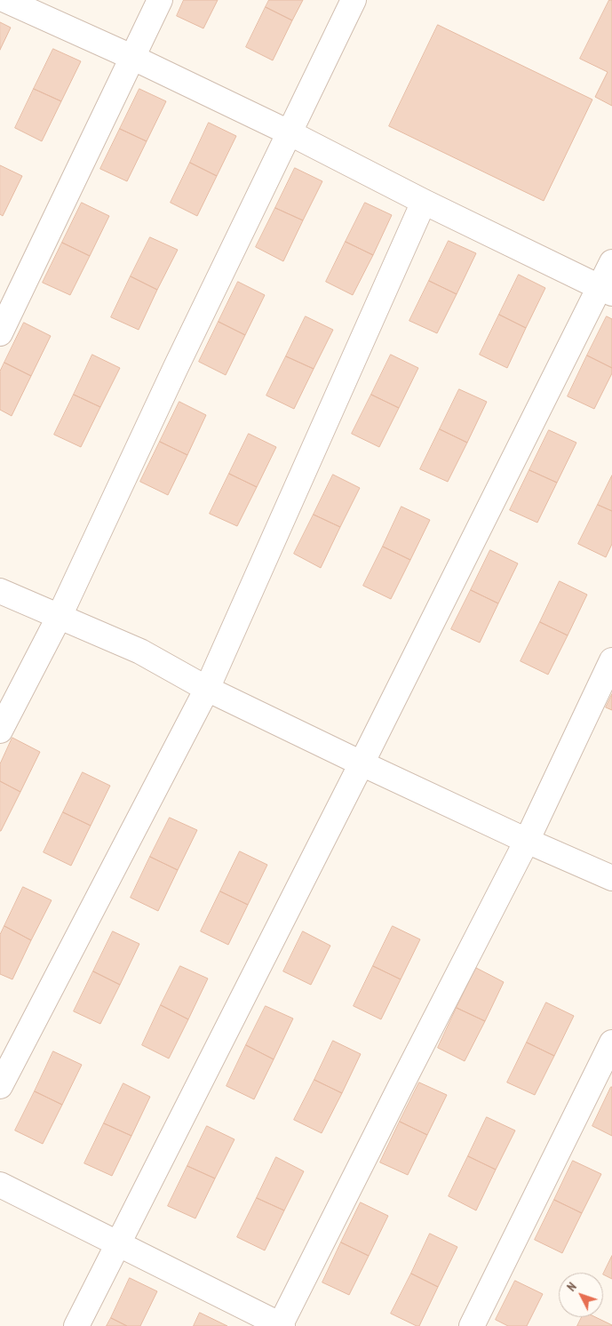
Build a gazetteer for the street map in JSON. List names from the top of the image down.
{
  "north": "top left"
}
